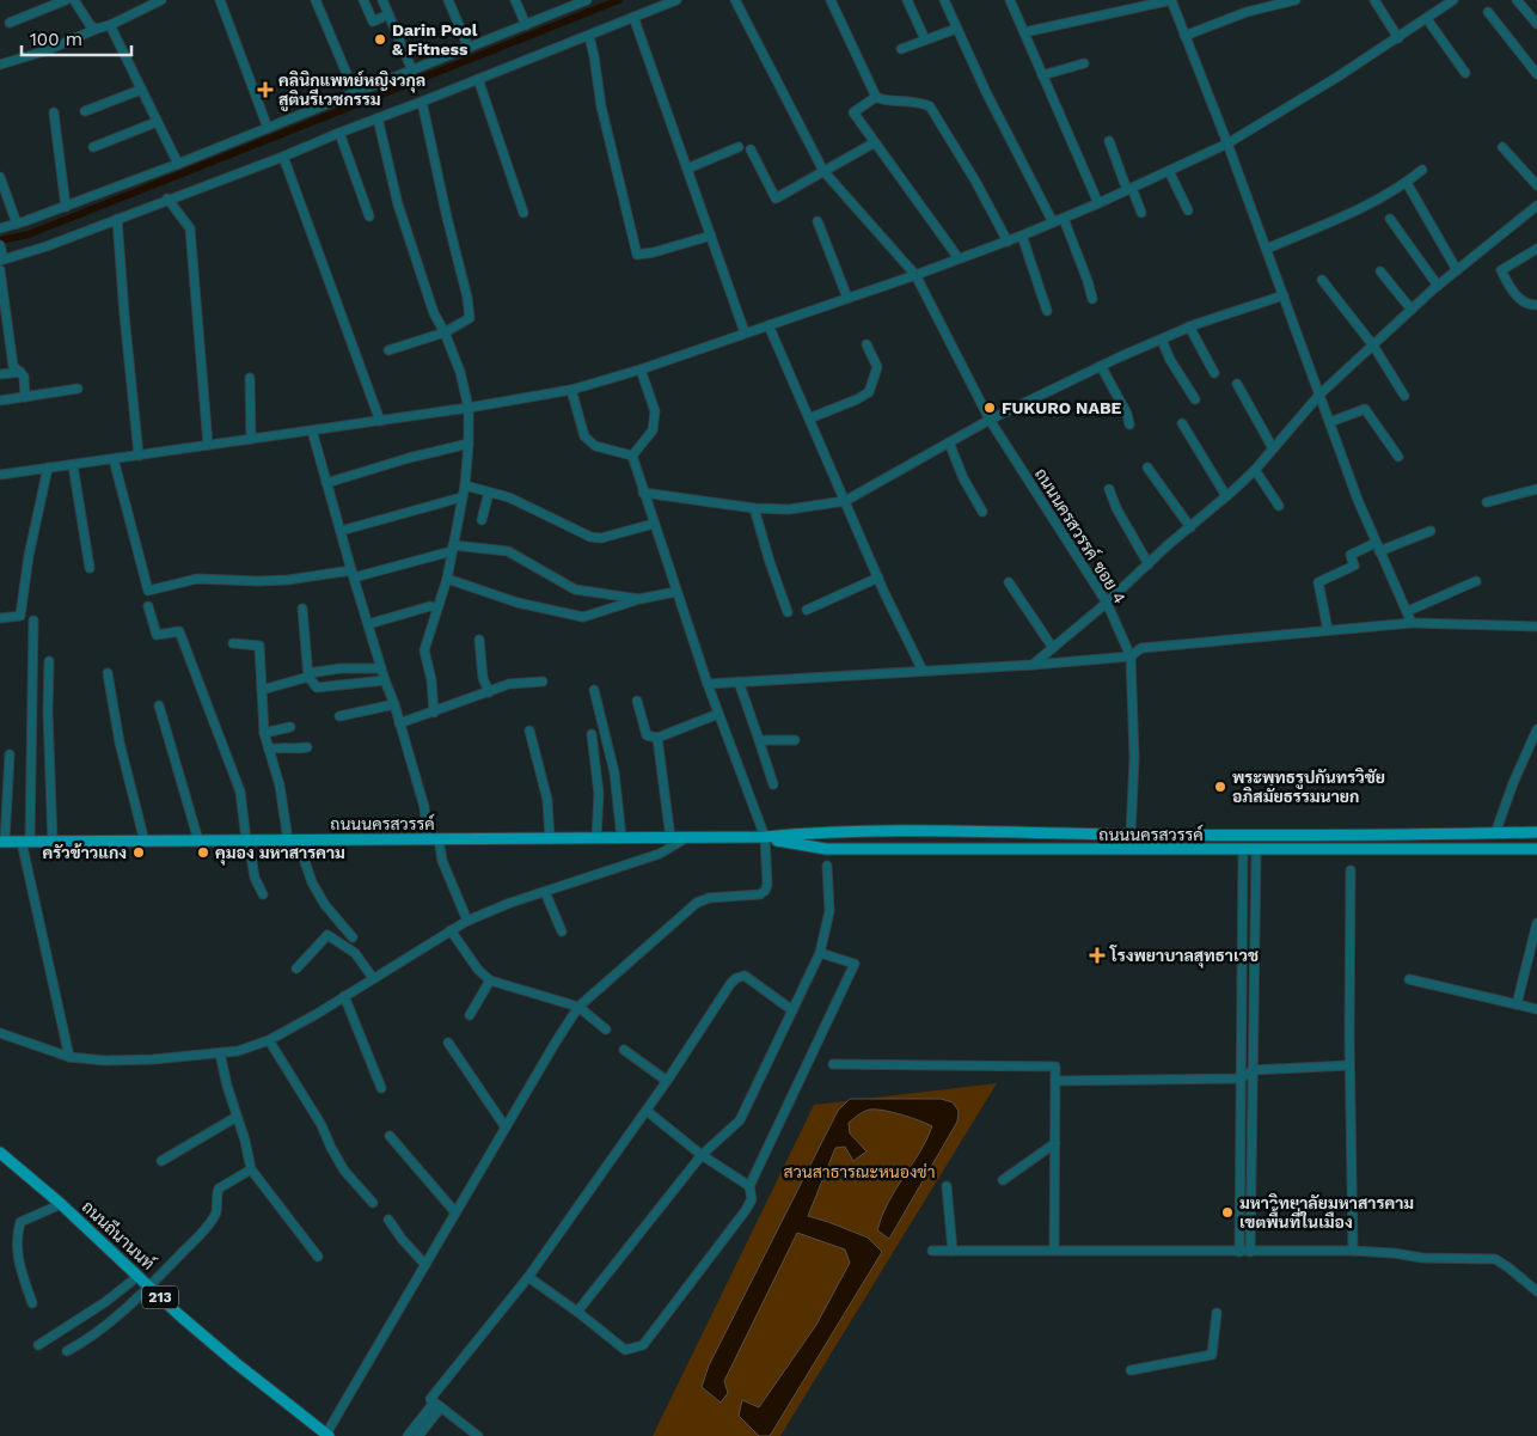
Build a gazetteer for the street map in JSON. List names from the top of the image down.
{
  "streets": {
    "main road": ["ถนนนครสวรรค์", "ถนนถีนานนท์", "213"],
    "street": ["ถนนนครสวรรค์ ซอย 4"]
  },
  "crossings": [
    ["ถนนนครสวรรค์ ซอย 4", "ถนนนครสวรรค์"]
  ],
  "parks": ["สวนสาธารณะหนองข่า"],
  "places": {
    "other": [
      "Darin Pool & Fitness",
      "FUKURO NABE",
      "พระพุทธรูปกันทรวิชัย อภิสมัยธรรมนายก",
      "ครัวข้าวแกง",
      "คุมอง มหาสารคาม",
      "มหาวิทยาลัยมหาสารคาม เขตพื้นที่ในเมือง"
    ],
    "health": ["คลินิกแพทย์หญิงวกุล สูตินรีเวชกรรม", "โรงพยาบาลสุทธาเวช"]
  },
  "scale_bar": "100 m"
}
